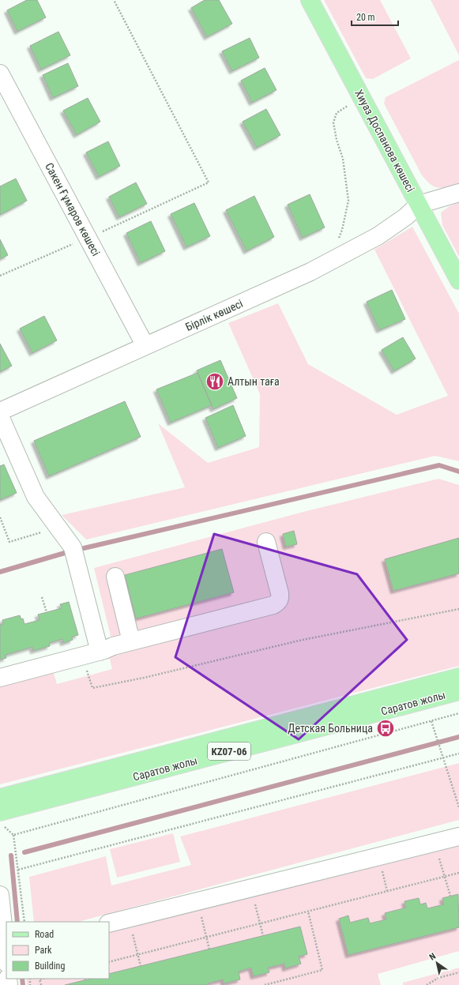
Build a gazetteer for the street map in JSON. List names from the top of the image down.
{
  "streets": {
    "main road": ["Хиуаз Доспанова көшесі", "Саратов жолы", "KZ07-06"],
    "street": ["Сакен Ғұмаров көшесі", "Бірлік көшесі"]
  },
  "crossings": [
    ["Хиуаз Доспанова көшесі", "Бірлік көшесі"],
    ["Сакен Ғұмаров көшесі", "Бірлік көшесі"]
  ],
  "places": {
    "restaurant": ["Алтын таға"],
    "bus stop": ["Детская Больница"]
  },
  "legend": ["Road", "Park", "Building"],
  "scale_bar": "20 m",
  "north": "top left"
}
